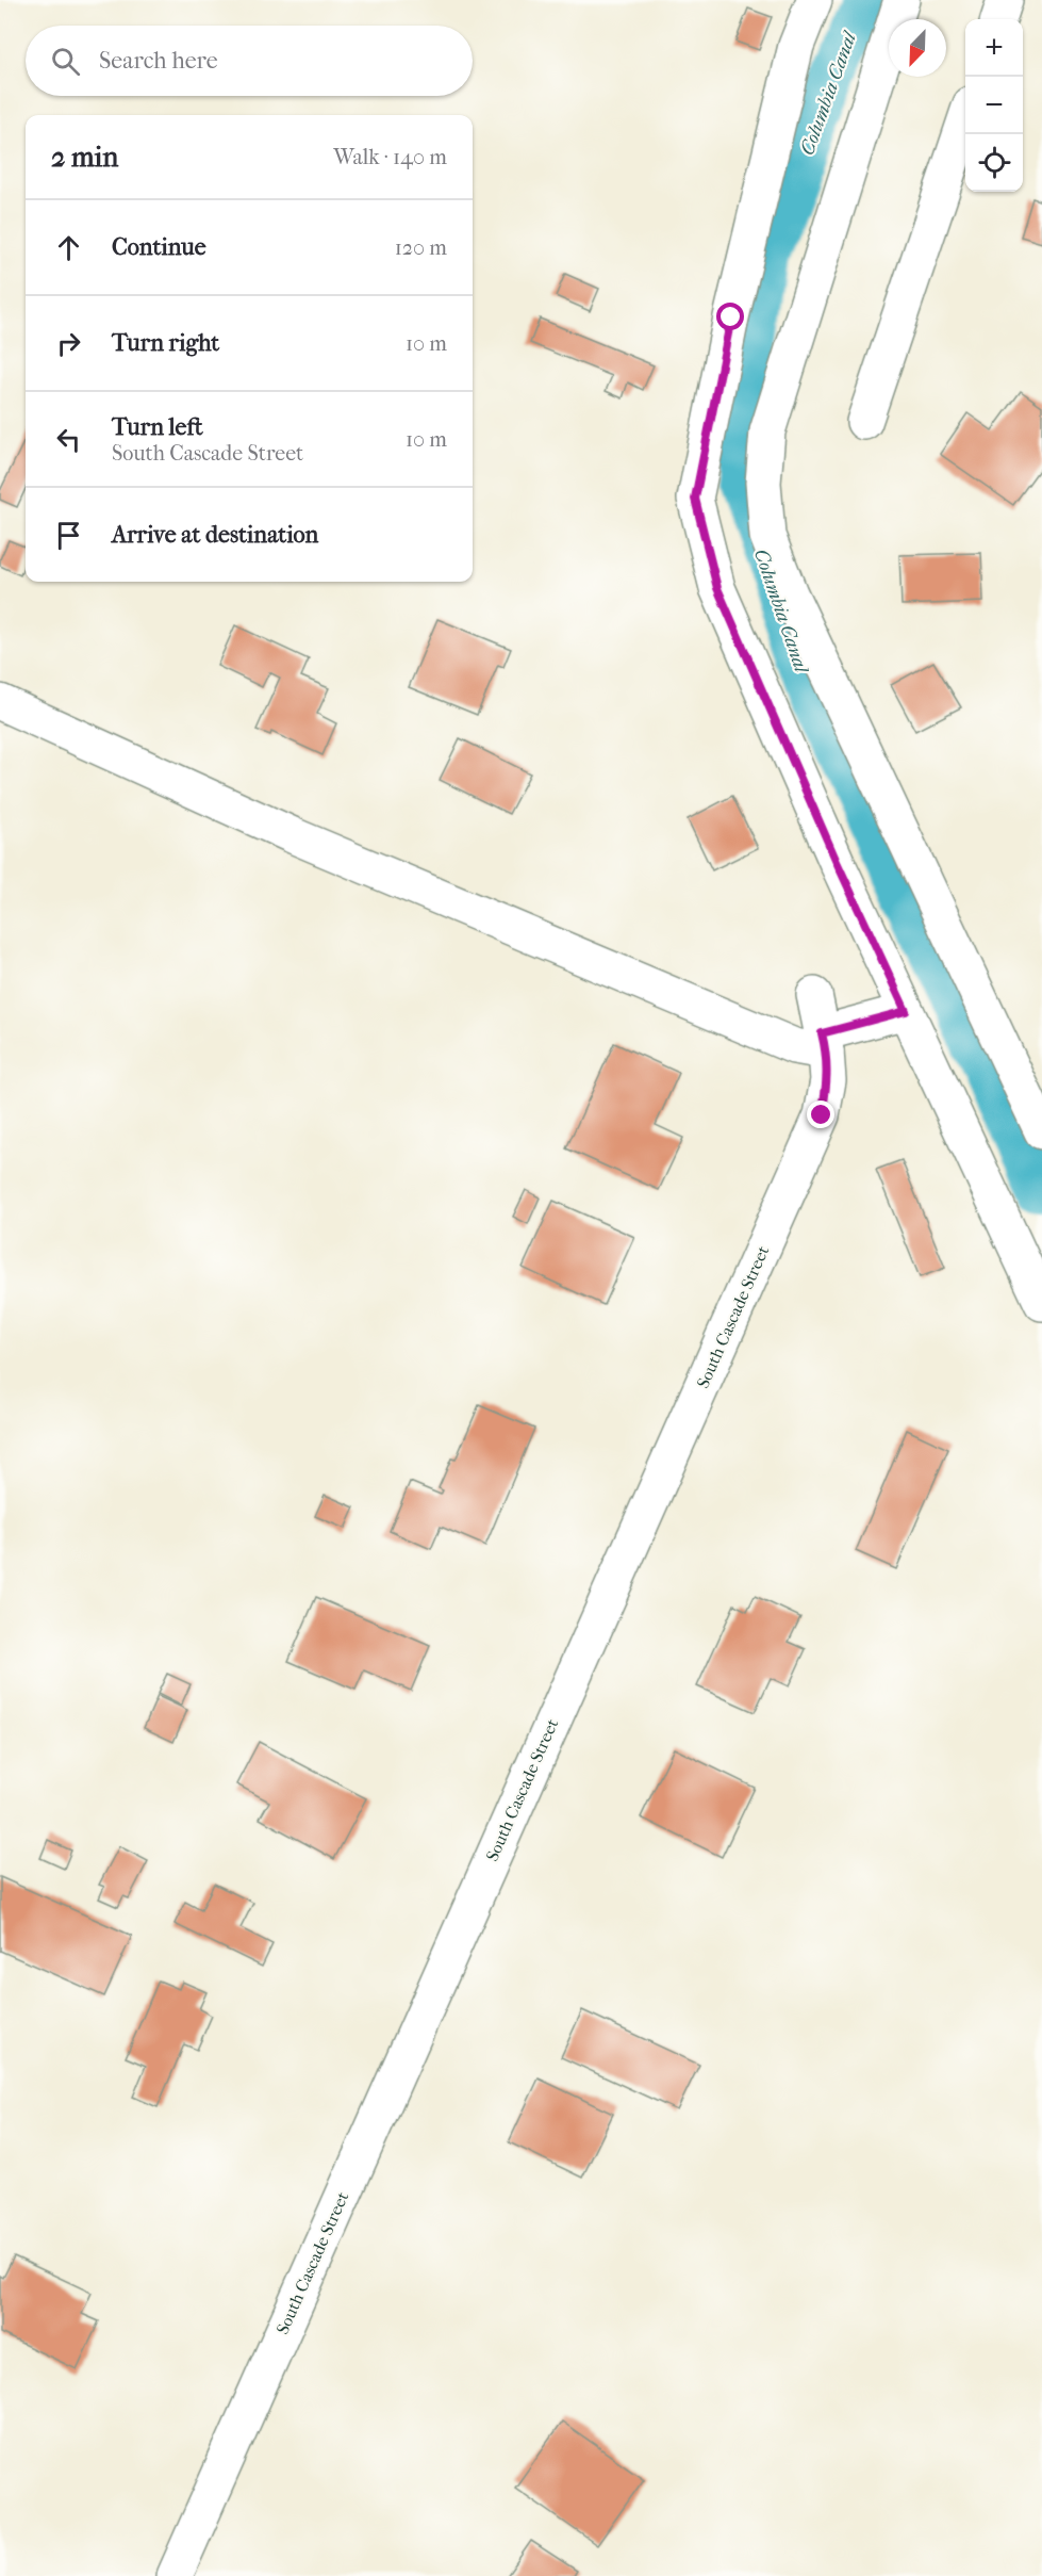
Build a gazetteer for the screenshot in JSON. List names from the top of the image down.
{
  "streets": {
    "street": ["South Cascade Street"]
  },
  "water": ["Columbia Canal"],
  "north": "bottom left",
  "page": {
    "map_buttons": ["+", "−"],
    "search": "Search here",
    "heading": ["2 min", "Walk · 140 m"],
    "list": [
      ["Continue", "120 m"],
      ["Turn right", "10 m"],
      ["Turn left", "South Cascade Street", "10 m"],
      "Arrive at destination"
    ]
  }
}
